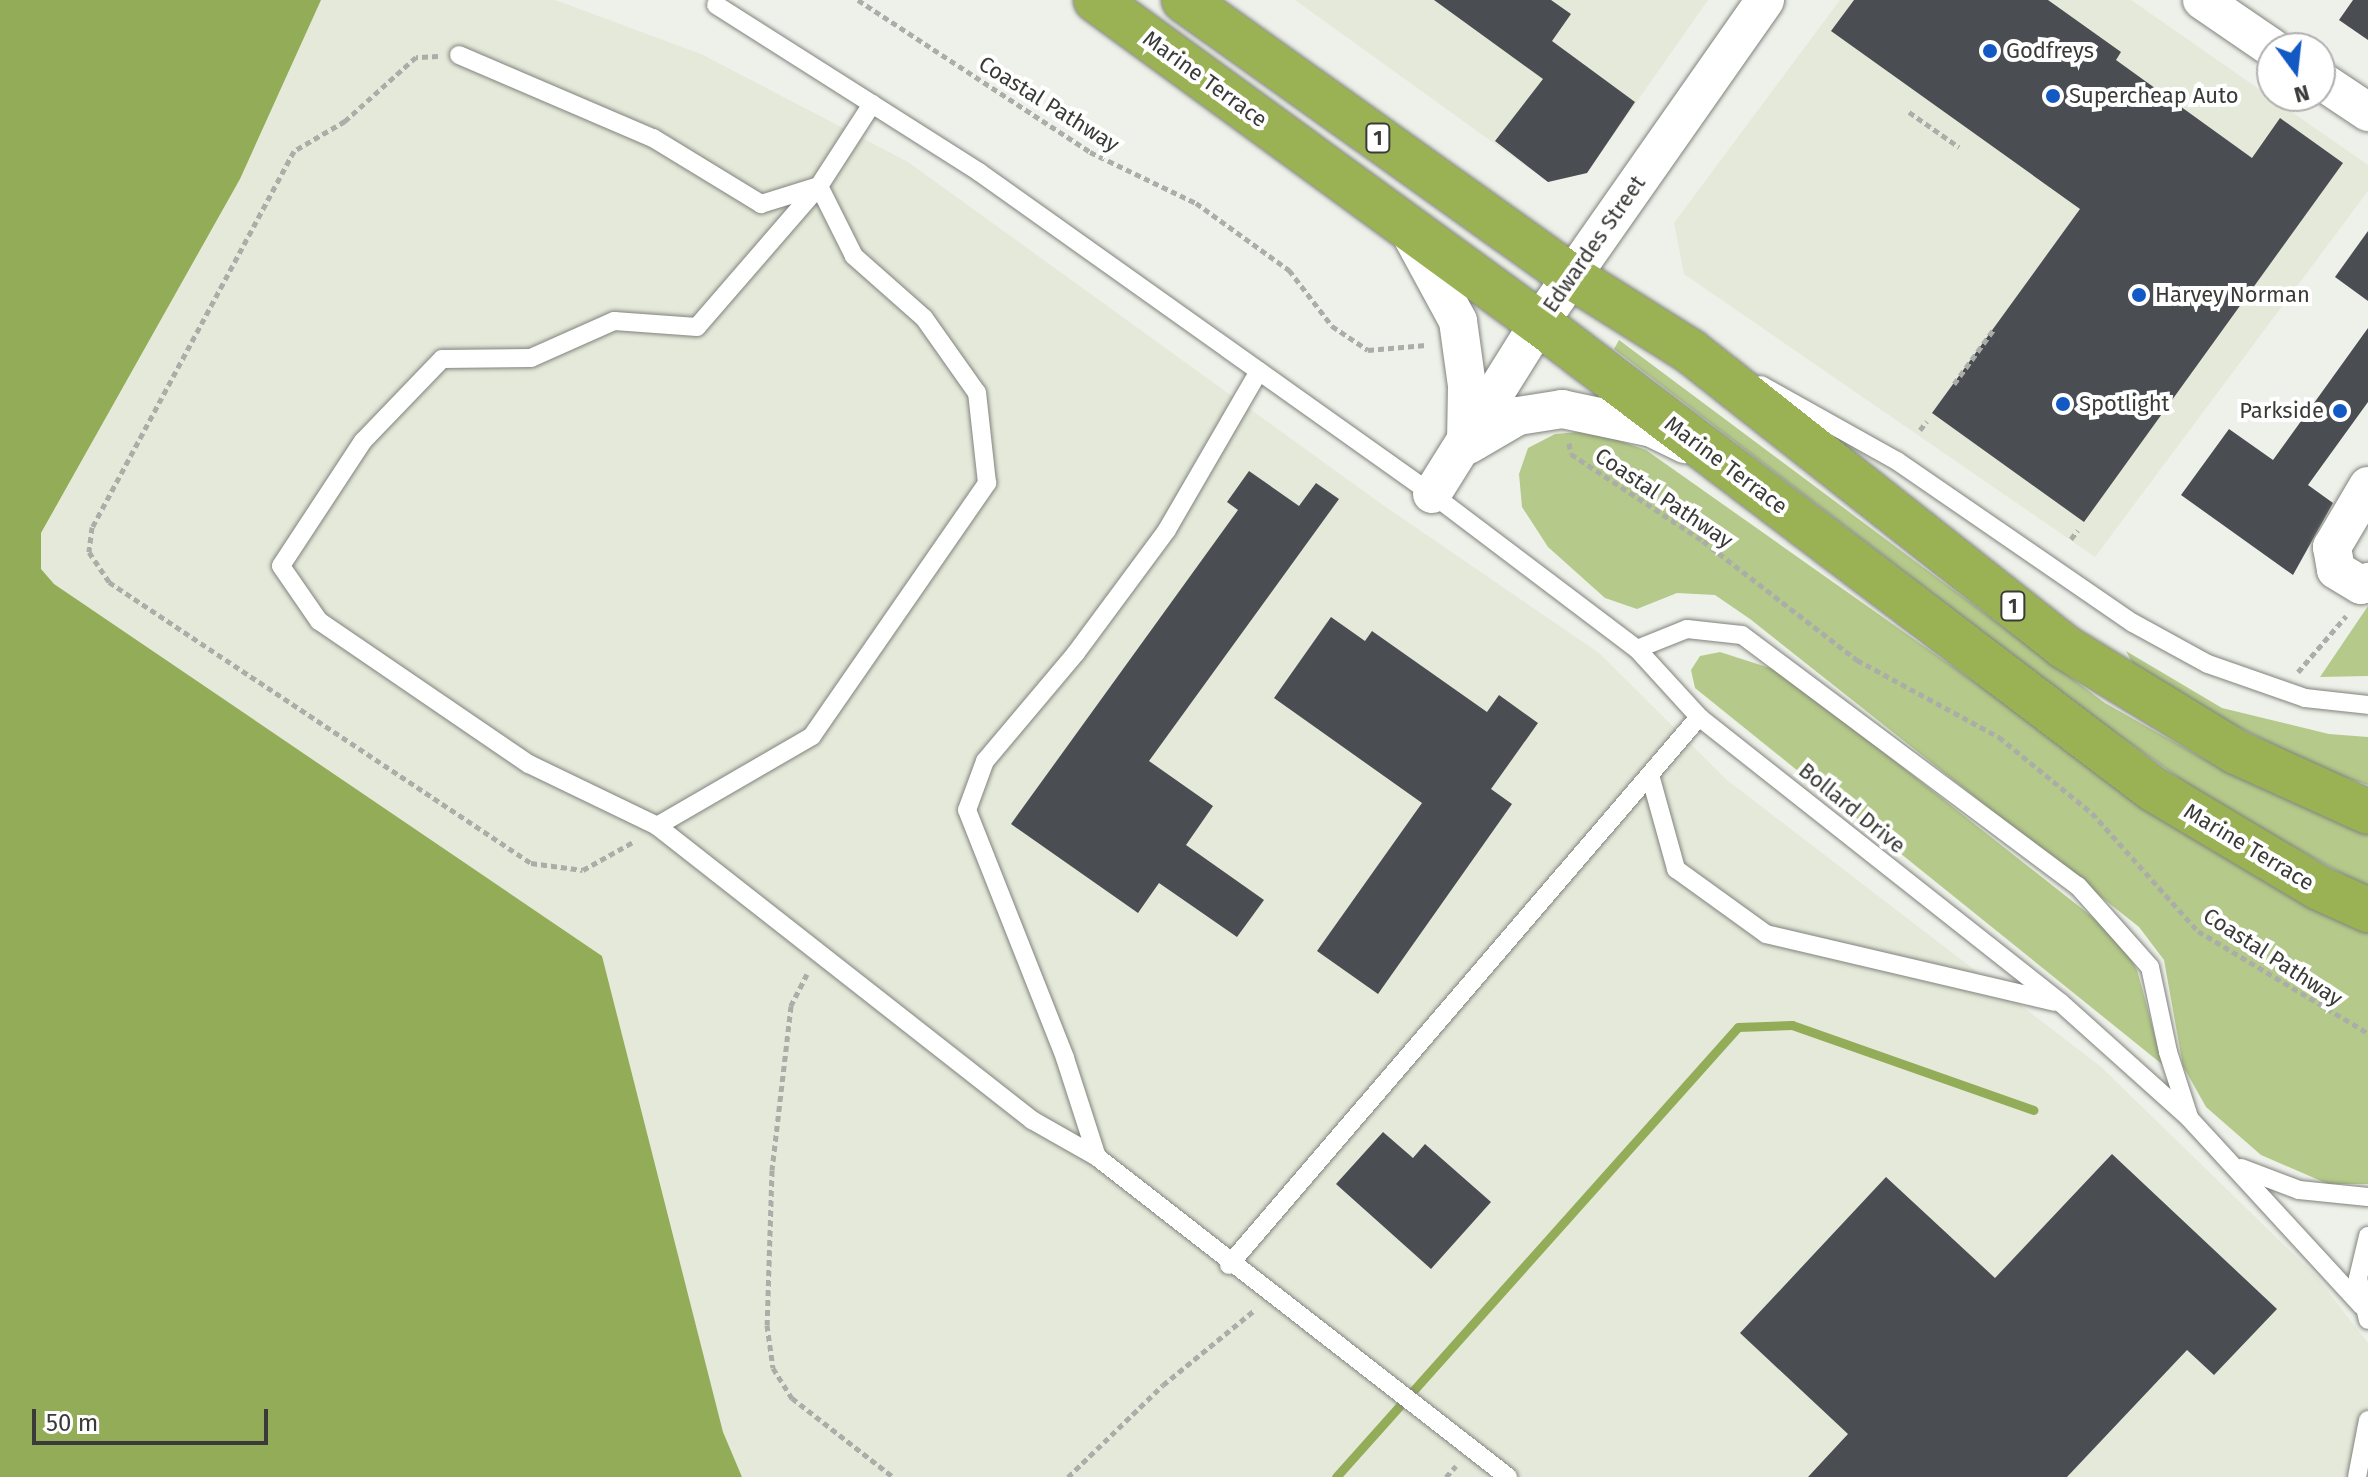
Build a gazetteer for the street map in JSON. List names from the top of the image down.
{
  "streets": {
    "highway": ["Marine Terrace", "1"],
    "street": ["Edwardes Street"],
    "lane": ["Bollard Drive"],
    "path": ["Coastal Pathway"]
  },
  "crossings": [
    ["Marine Terrace", "Edwardes Street"],
    ["1", "Edwardes Street"],
    ["Edwardes Street", "Bollard Drive"]
  ],
  "places": [
    "Godfreys",
    "Supercheap Auto",
    "Harvey Norman",
    "Spotlight",
    "Parkside"
  ],
  "scale_bar": "50 m",
  "north": "bottom"
}
